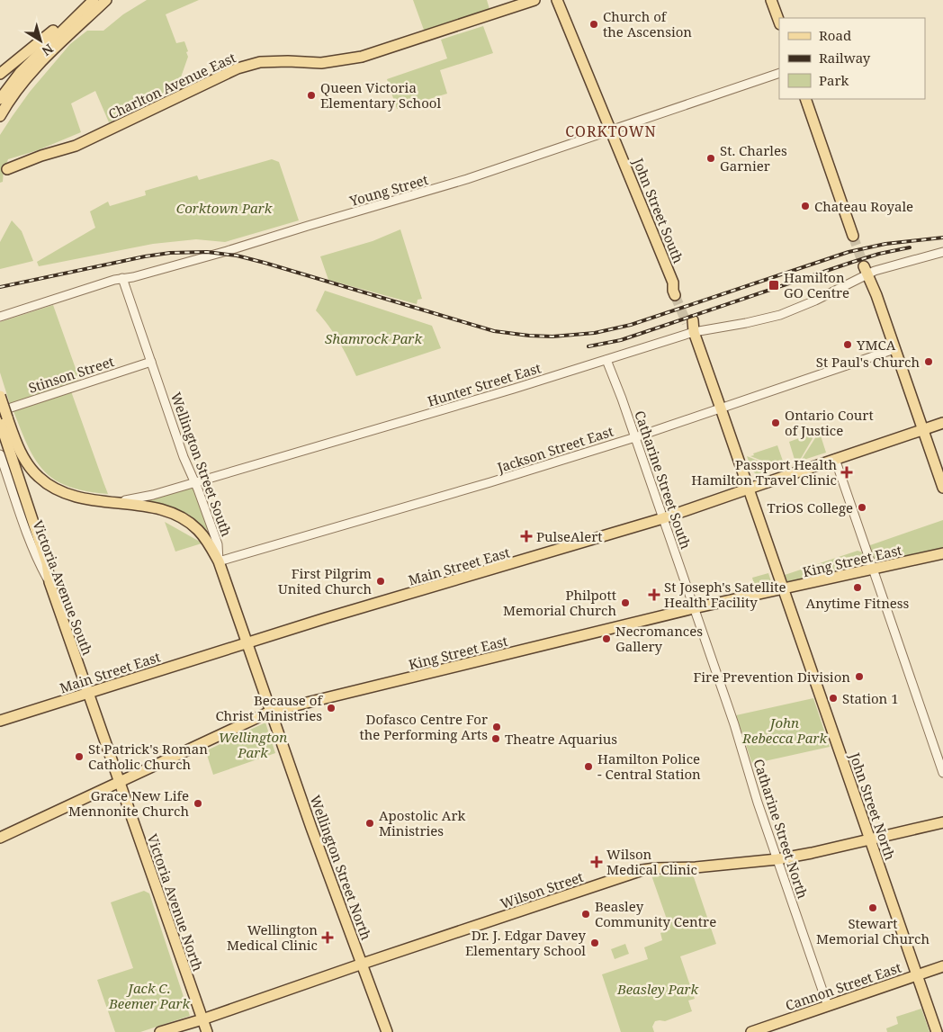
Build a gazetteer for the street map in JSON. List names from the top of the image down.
{
  "streets": {
    "main road": [
      "Charlton Avenue East",
      "John Street South",
      "Wellington Street South",
      "King Street East",
      "Main Street East",
      "Victoria Avenue South",
      "John Street North",
      "Wellington Street North",
      "Wilson Street",
      "Victoria Avenue North",
      "Cannon Street East"
    ],
    "street": [
      "Young Street",
      "Stinson Street",
      "Hunter Street East",
      "Jackson Street East",
      "Catharine Street South",
      "Catharine Street North"
    ]
  },
  "crossings": [
    ["Young Street", "John Street South"],
    ["Young Street", "Wellington Street South"],
    ["Stinson Street", "Wellington Street South"],
    ["Hunter Street East", "Wellington Street South"],
    ["Hunter Street East", "Catharine Street South"],
    ["Jackson Street East", "Wellington Street South"],
    ["Jackson Street East", "Catharine Street South"],
    ["Wellington Street South", "King Street East"],
    ["Wellington Street South", "Main Street East"],
    ["Wellington Street South", "Wellington Street North"],
    ["Catharine Street South", "King Street East"],
    ["Catharine Street South", "Main Street East"],
    ["Catharine Street South", "Catharine Street North"],
    ["King Street East", "Victoria Avenue South"],
    ["King Street East", "John Street North"],
    ["King Street East", "Catharine Street North"],
    ["King Street East", "Wellington Street North"],
    ["King Street East", "Victoria Avenue North"],
    ["Main Street East", "Victoria Avenue South"],
    ["Victoria Avenue South", "Victoria Avenue North"],
    ["John Street North", "Wilson Street"],
    ["John Street North", "Cannon Street East"],
    ["Catharine Street North", "Wilson Street"],
    ["Catharine Street North", "Cannon Street East"],
    ["Wellington Street North", "Wilson Street"],
    ["Wilson Street", "Victoria Avenue North"]
  ],
  "districts": ["CORKTOWN"],
  "parks": [
    "Corktown Park",
    "Shamrock Park",
    "John Rebecca Park",
    "Wellington Park",
    "Jack C. Beemer Park",
    "Beasley Park"
  ],
  "places": {
    "other": [
      "Church of the Ascension",
      "Queen Victoria Elementary School",
      "St. Charles Garnier",
      "Chateau Royale",
      "YMCA",
      "St Paul's Church",
      "Ontario Court of Justice",
      "TriOS College",
      "First Pilgrim United Church",
      "Anytime Fitness",
      "Philpott Memorial Church",
      "Necromances Gallery",
      "Fire Prevention Division",
      "Station 1",
      "Because of Christ Ministries",
      "Dofasco Centre For the Performing Arts",
      "Theatre Aquarius",
      "St Patrick's Roman Catholic Church",
      "Hamilton Police - Central Station",
      "Grace New Life Mennonite Church",
      "Apostolic Ark Ministries",
      "Stewart Memorial Church",
      "Beasley Community Centre",
      "Dr. J. Edgar Davey Elementary School"
    ],
    "transit": ["Hamilton GO Centre"],
    "health": [
      "Passport Health Hamilton Travel Clinic",
      "PulseAlert",
      "St Joseph's Satellite Health Facility",
      "Wilson Medical Clinic",
      "Wellington Medical Clinic"
    ]
  },
  "legend": ["Road", "Railway", "Park"],
  "north": "bottom right"
}
